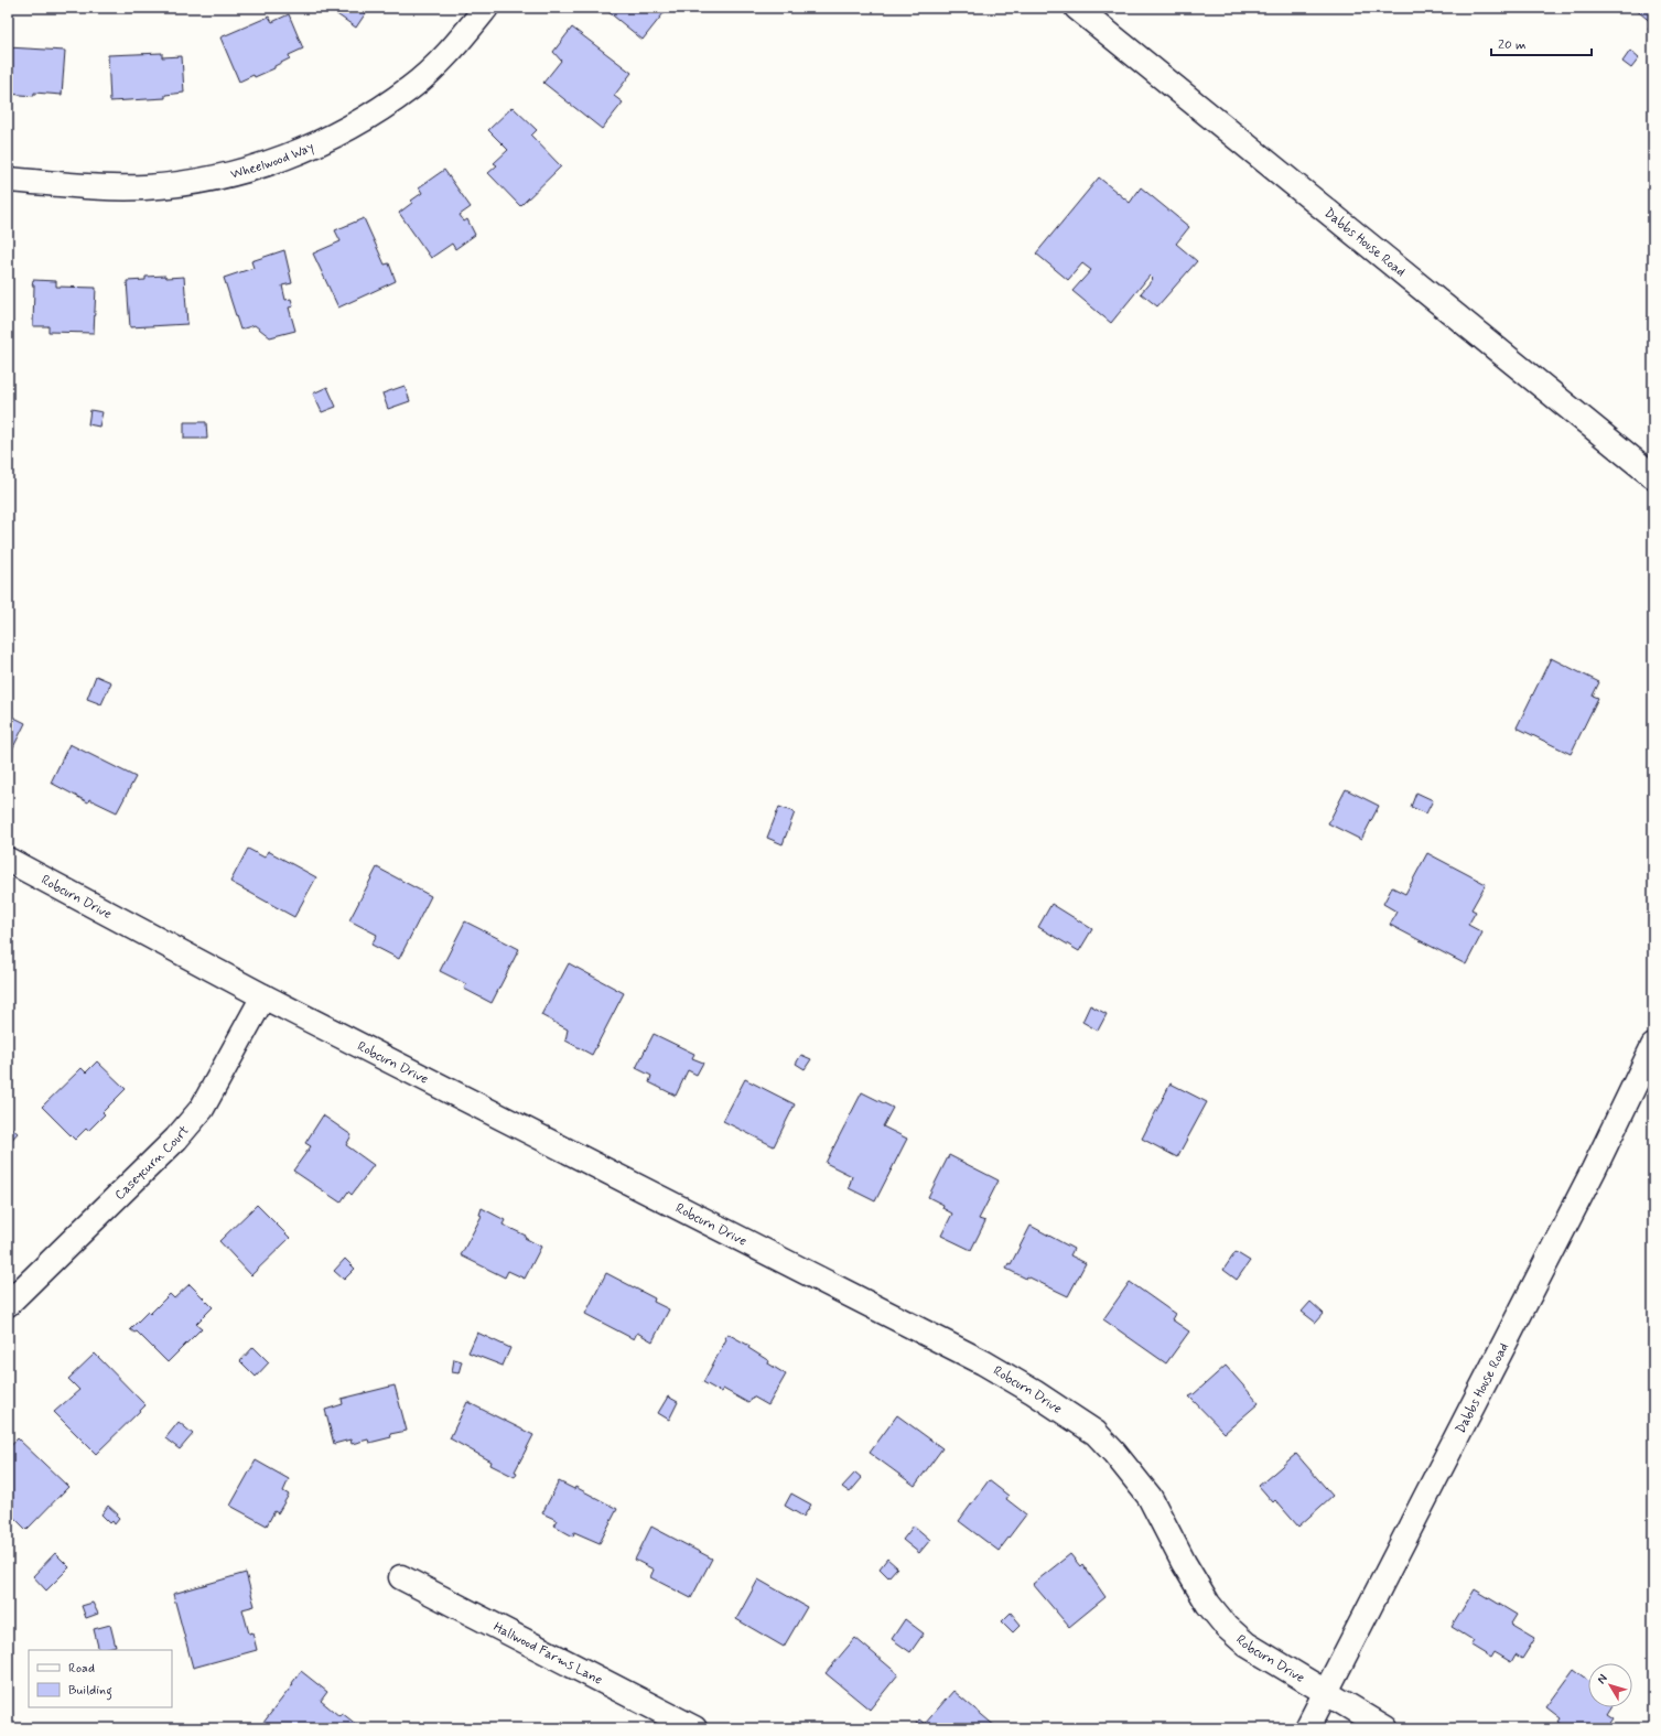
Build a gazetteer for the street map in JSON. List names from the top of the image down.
{
  "streets": {
    "street": [
      "Wheelwood Way",
      "Dabbs House Road",
      "Robcurn Drive",
      "Caseycurn Court",
      "Hallwood Farms Lane"
    ]
  },
  "crossings": [
    ["Dabbs House Road", "Robcurn Drive"],
    ["Robcurn Drive", "Caseycurn Court"]
  ],
  "legend": ["Road", "Building"],
  "scale_bar": "20 m",
  "north": "top left"
}
